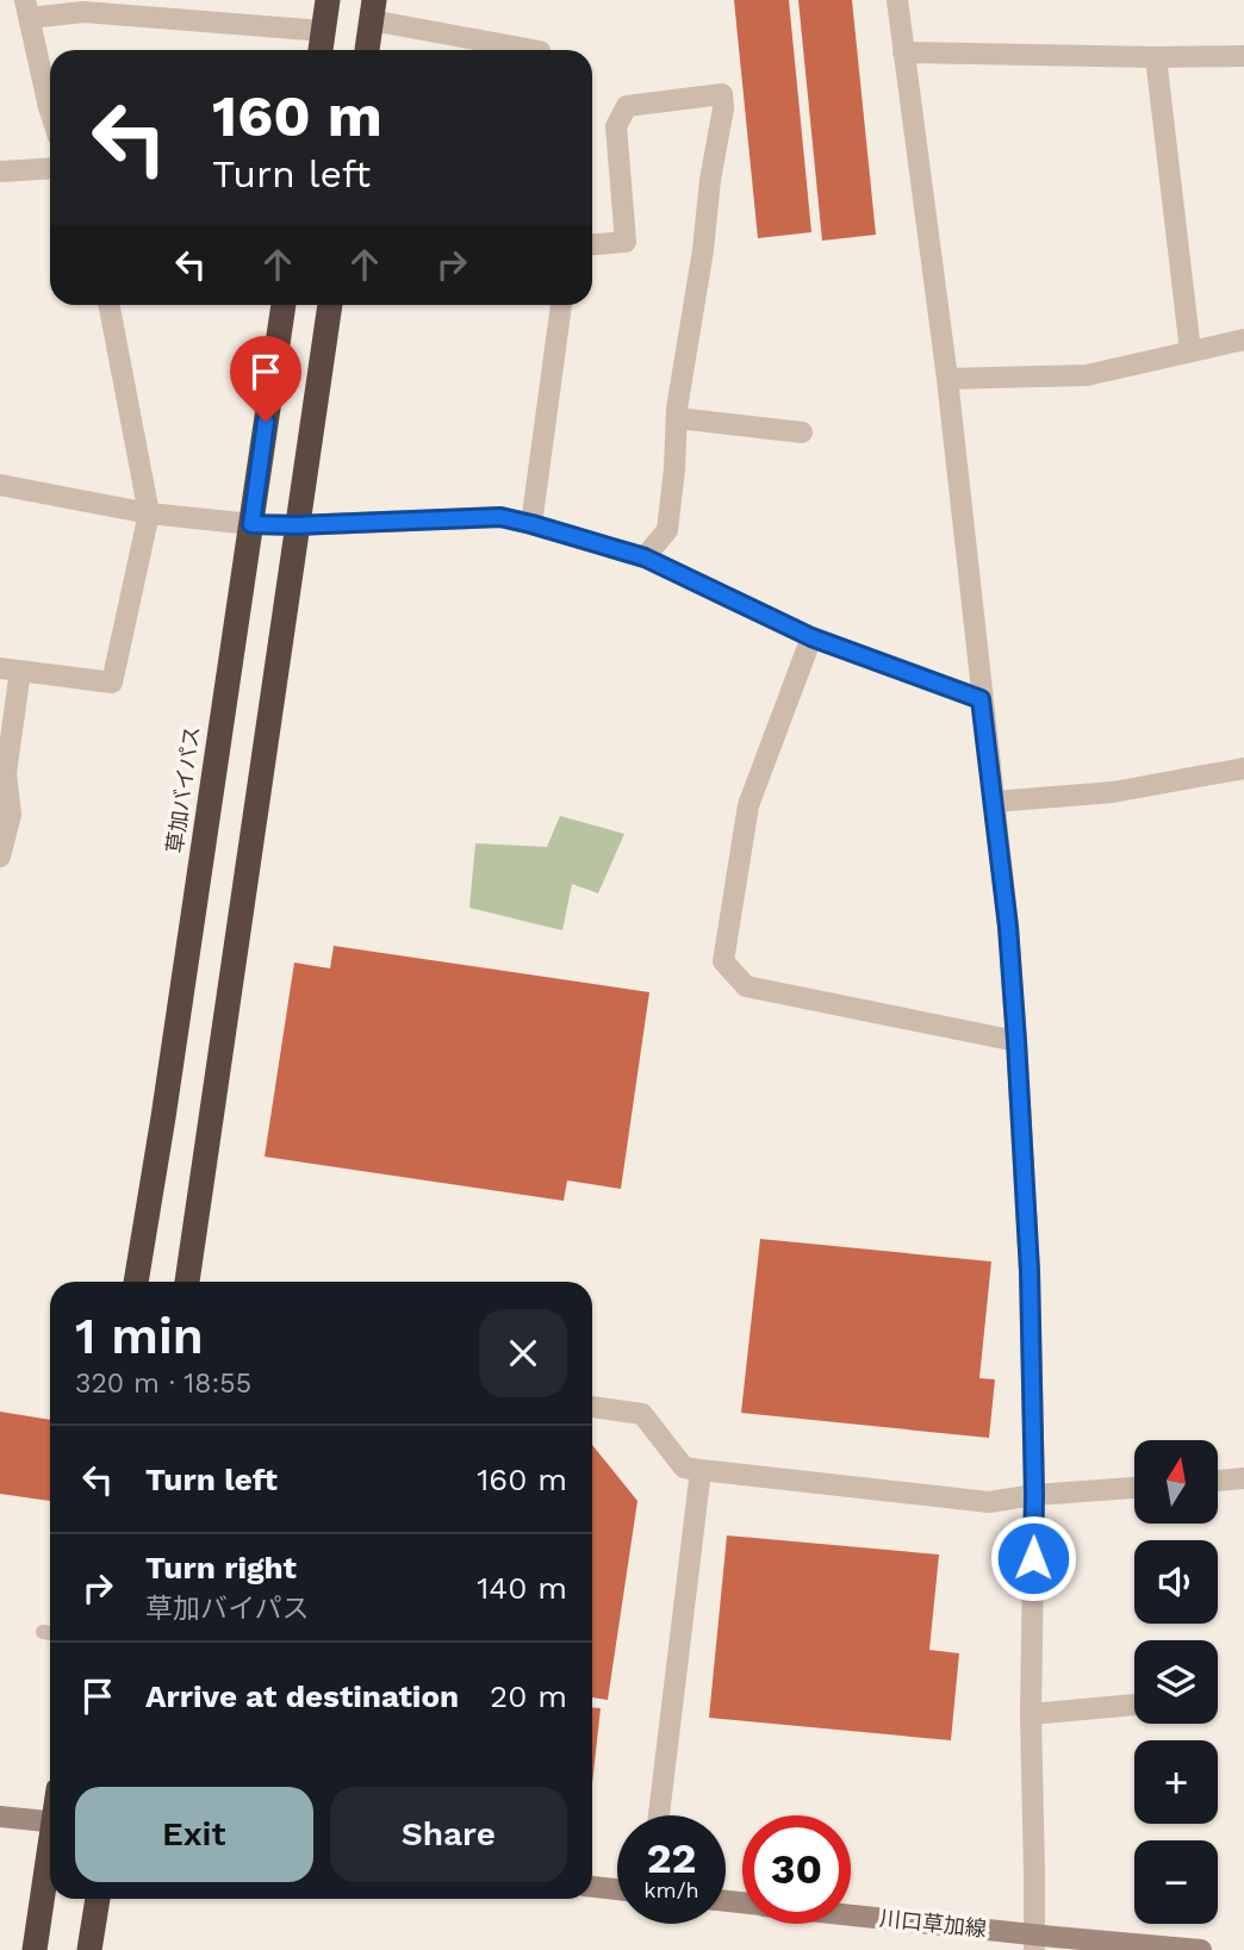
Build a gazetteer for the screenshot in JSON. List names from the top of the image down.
{
  "streets": {
    "highway": ["草加バイパス"],
    "main road": ["川口草加線"]
  },
  "north": "top",
  "page": {
    "turn": ["160 m", "Turn left"],
    "heading": ["1 min", "320 m · 18:55"],
    "list": [
      {
        "name": "Turn left",
        "value": "160 m"
      },
      {
        "name": "Turn right",
        "note": "草加バイパス",
        "value": "140 m"
      },
      {
        "name": "Arrive at destination",
        "value": "20 m"
      }
    ],
    "map_buttons": ["+", "−"],
    "buttons": ["Exit", "Share"],
    "speed": "22 km/h",
    "limit": "30"
  }
}
